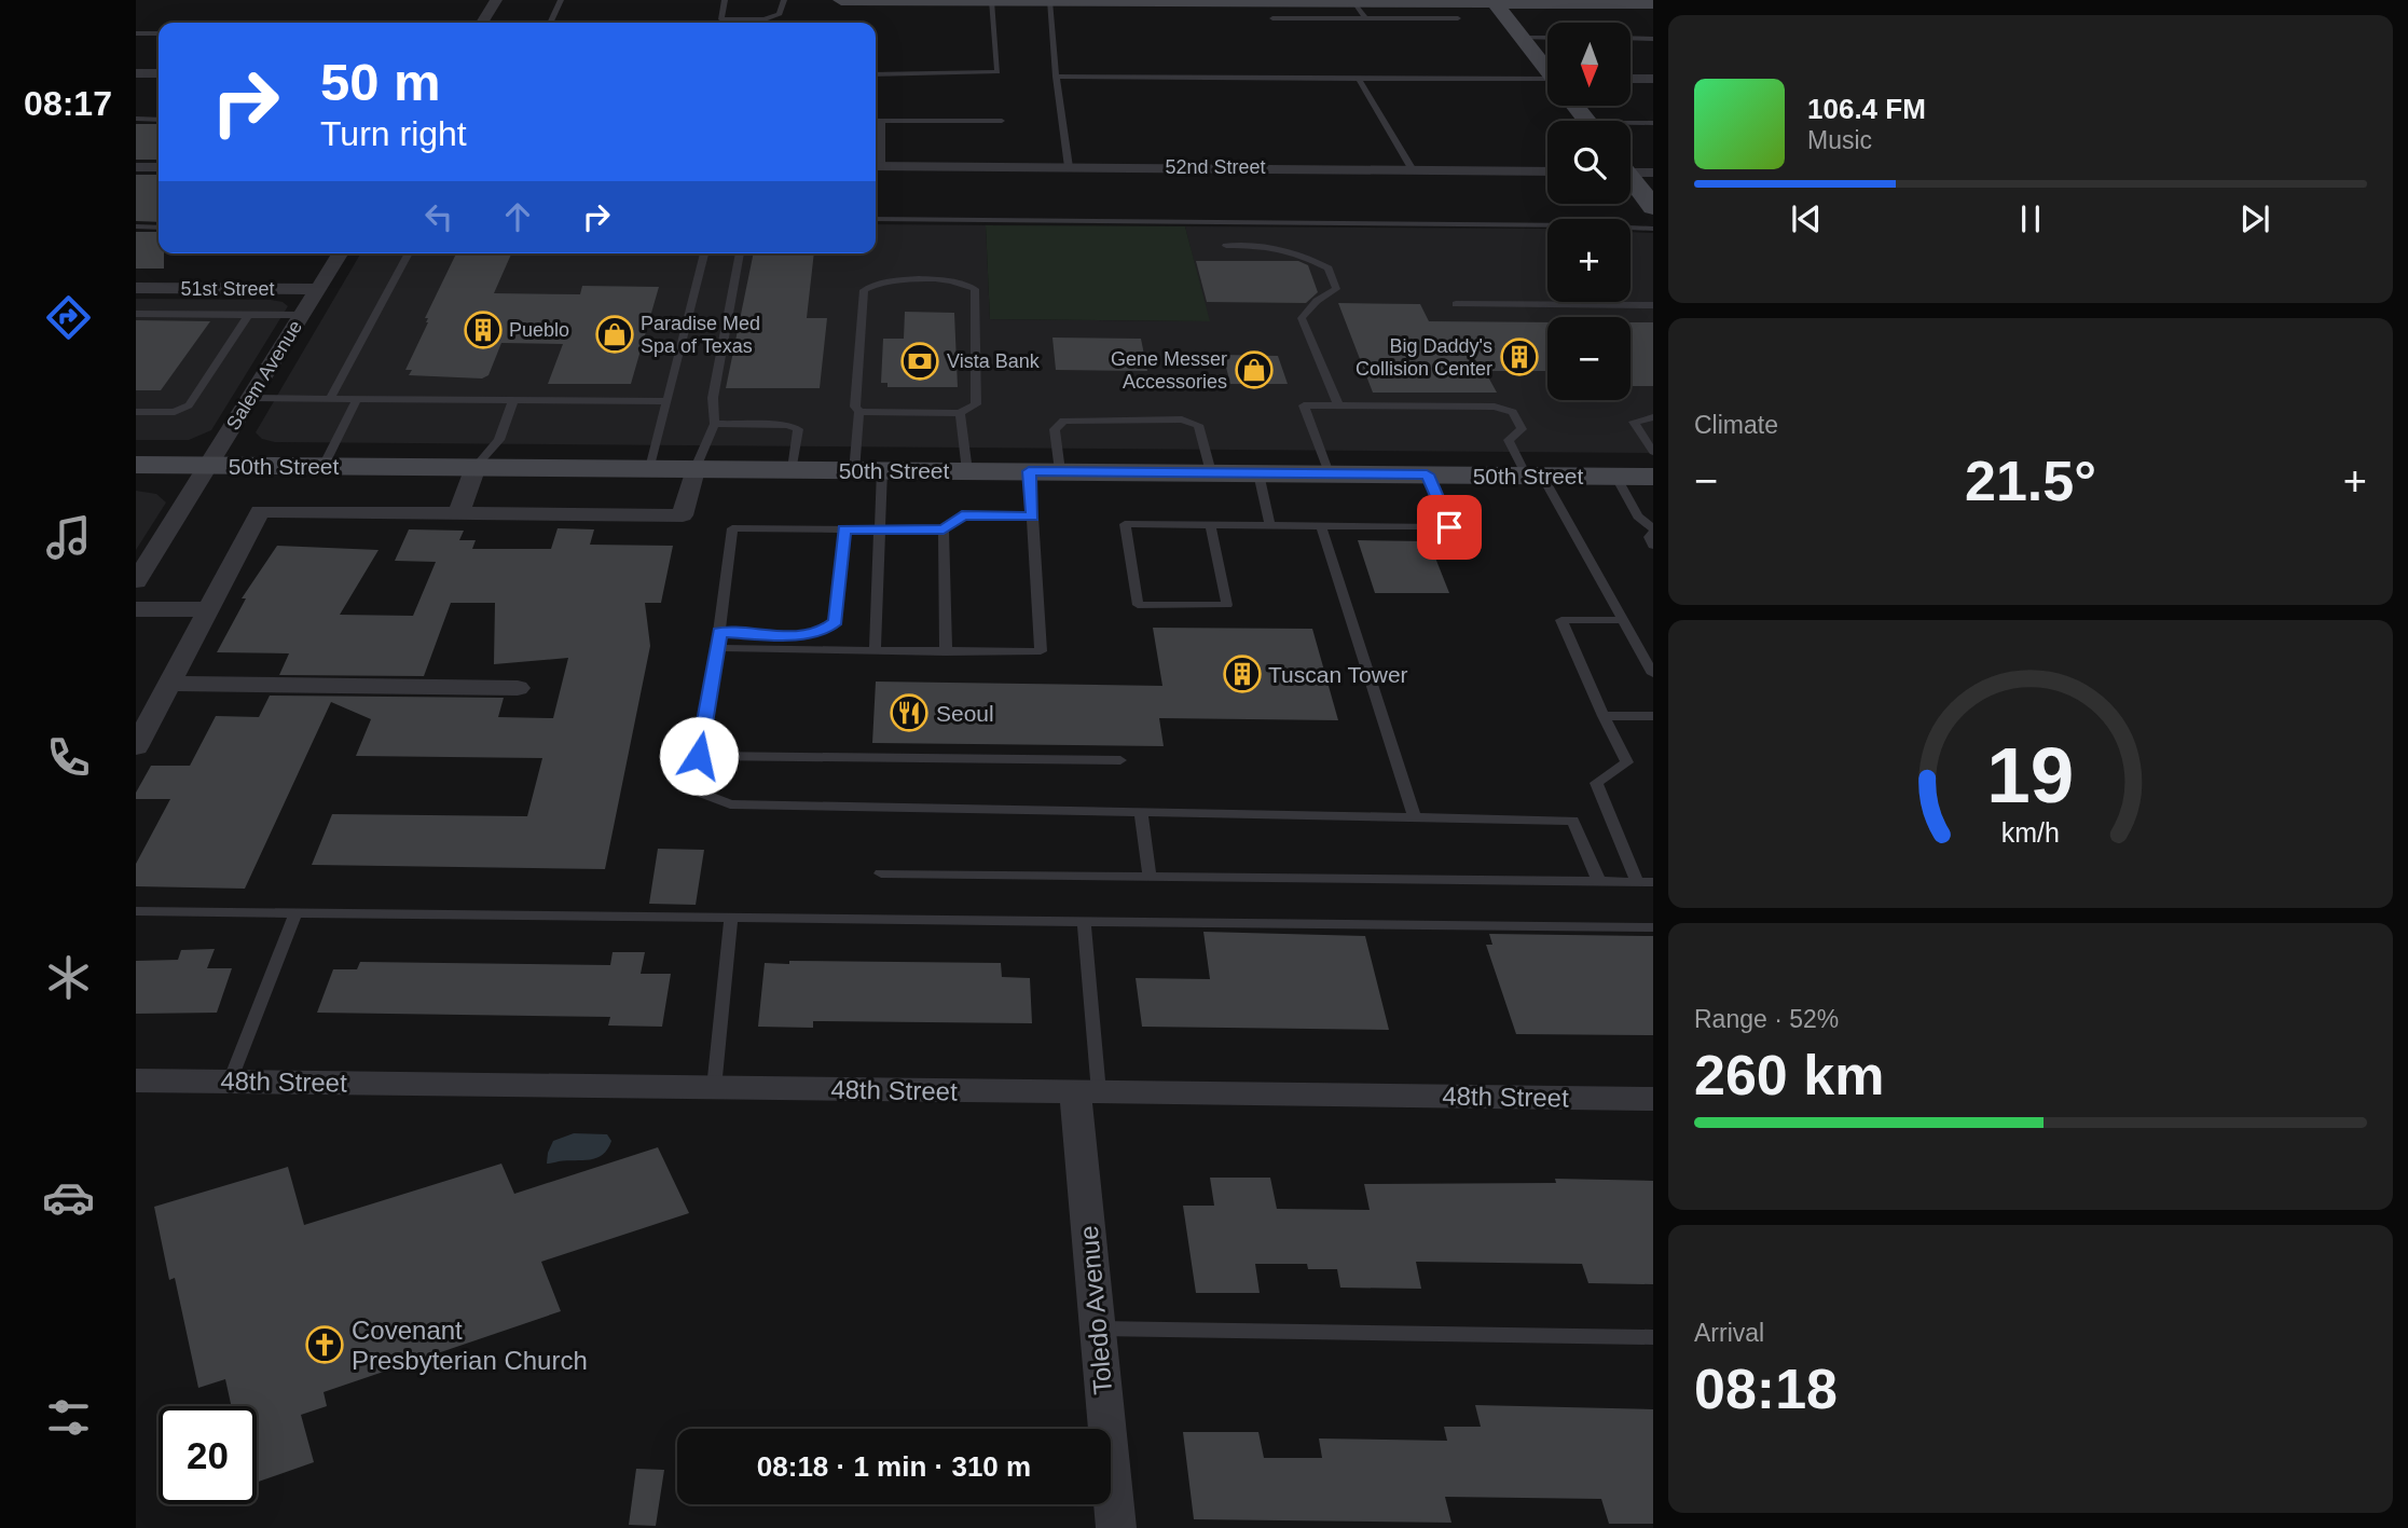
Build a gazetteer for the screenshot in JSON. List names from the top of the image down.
{
  "streets": {
    "street": [
      "52nd Street",
      "51st Street",
      "Salem Avenue",
      "50th Street",
      "48th Street",
      "Toledo Avenue"
    ]
  },
  "crossings": [
    ["51st Street", "Salem Avenue"],
    ["Salem Avenue", "50th Street"],
    ["48th Street", "Toledo Avenue"]
  ],
  "places": {
    "building": ["Pueblo", "Big Daddy's Collision Center", "Tuscan Tower"],
    "shop": ["Paradise Med Spa of Texas", "Gene Messer Accessories"],
    "bank": ["Vista Bank"],
    "restaurant": ["Seoul"],
    "church": ["Covenant Presbyterian Church"]
  },
  "north": "bottom",
  "page": {
    "tabs": "08:17",
    "map_buttons": ["+", "−"],
    "turn": ["50 m", "Turn right"],
    "song": ["106.4 FM", "Music"],
    "tile": [
      "Climate",
      ["Range · 52%", "260 km"],
      ["Arrival", "08:18"]
    ],
    "heat": ["−", "21.5°", "+"],
    "limit": "20",
    "trip": "08:18 · 1 min · 310 m",
    "gauge": ["19", "km/h"]
  }
}
